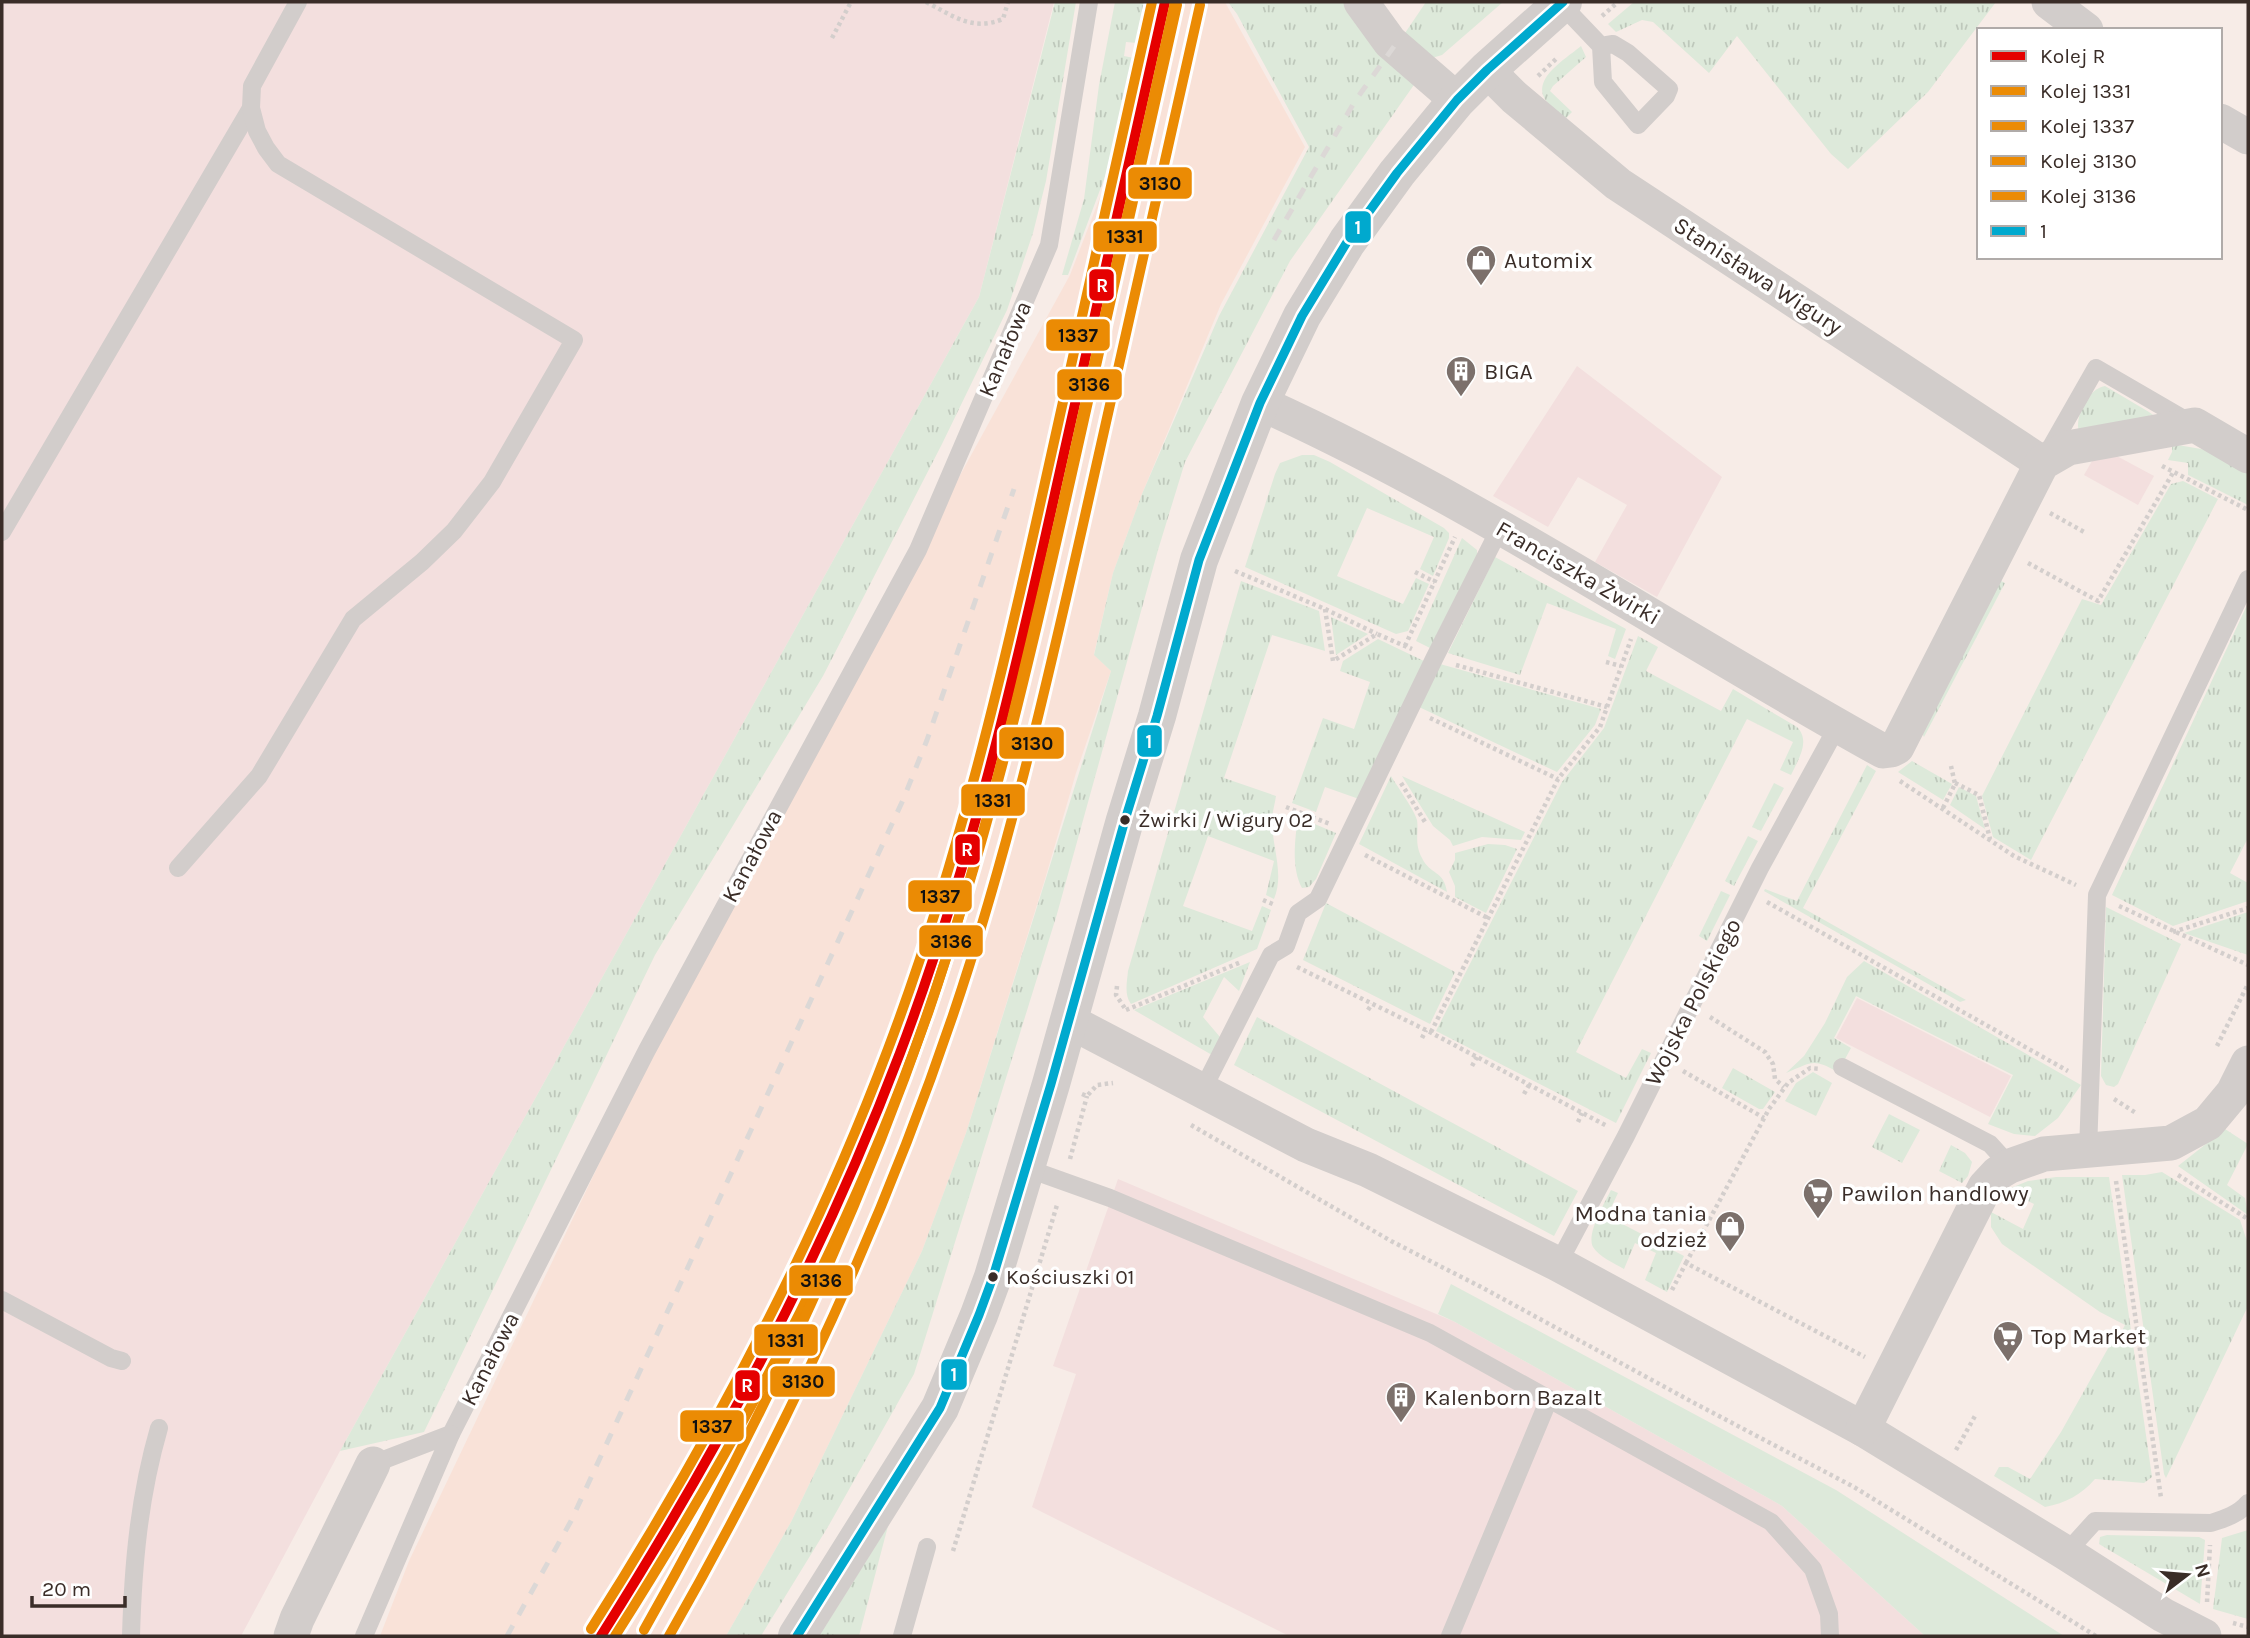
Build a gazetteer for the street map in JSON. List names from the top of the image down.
{
  "streets": {
    "street": ["Stanisława Wigury", "Kanałowa", "Franciszka Żwirki"],
    "lane": ["Wojska Polskiego"]
  },
  "places": {
    "shop": ["Automix", "Modna tania odzież"],
    "building": ["BIGA", "Kalenborn Bazalt"],
    "other": ["Żwirki / Wigury 02", "Kościuszki 01"],
    "supermarket": ["Pawilon handlowy", "Top Market"]
  },
  "lines": [
    "rail line R",
    "rail line 1337",
    "rail line 3136",
    "transit line 1",
    "rail line 1331",
    "rail line 3130"
  ],
  "legend": [
    "Kolej R",
    "Kolej 1331",
    "Kolej 1337",
    "Kolej 3130",
    "Kolej 3136",
    "1"
  ],
  "scale_bar": "20 m",
  "north": "right"
}
